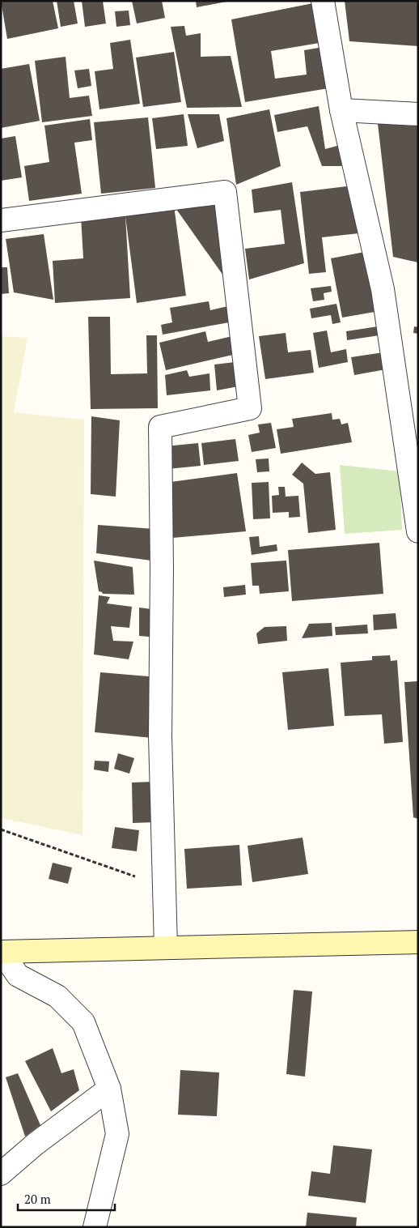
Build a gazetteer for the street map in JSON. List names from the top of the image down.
{
  "scale_bar": "20 m"
}
